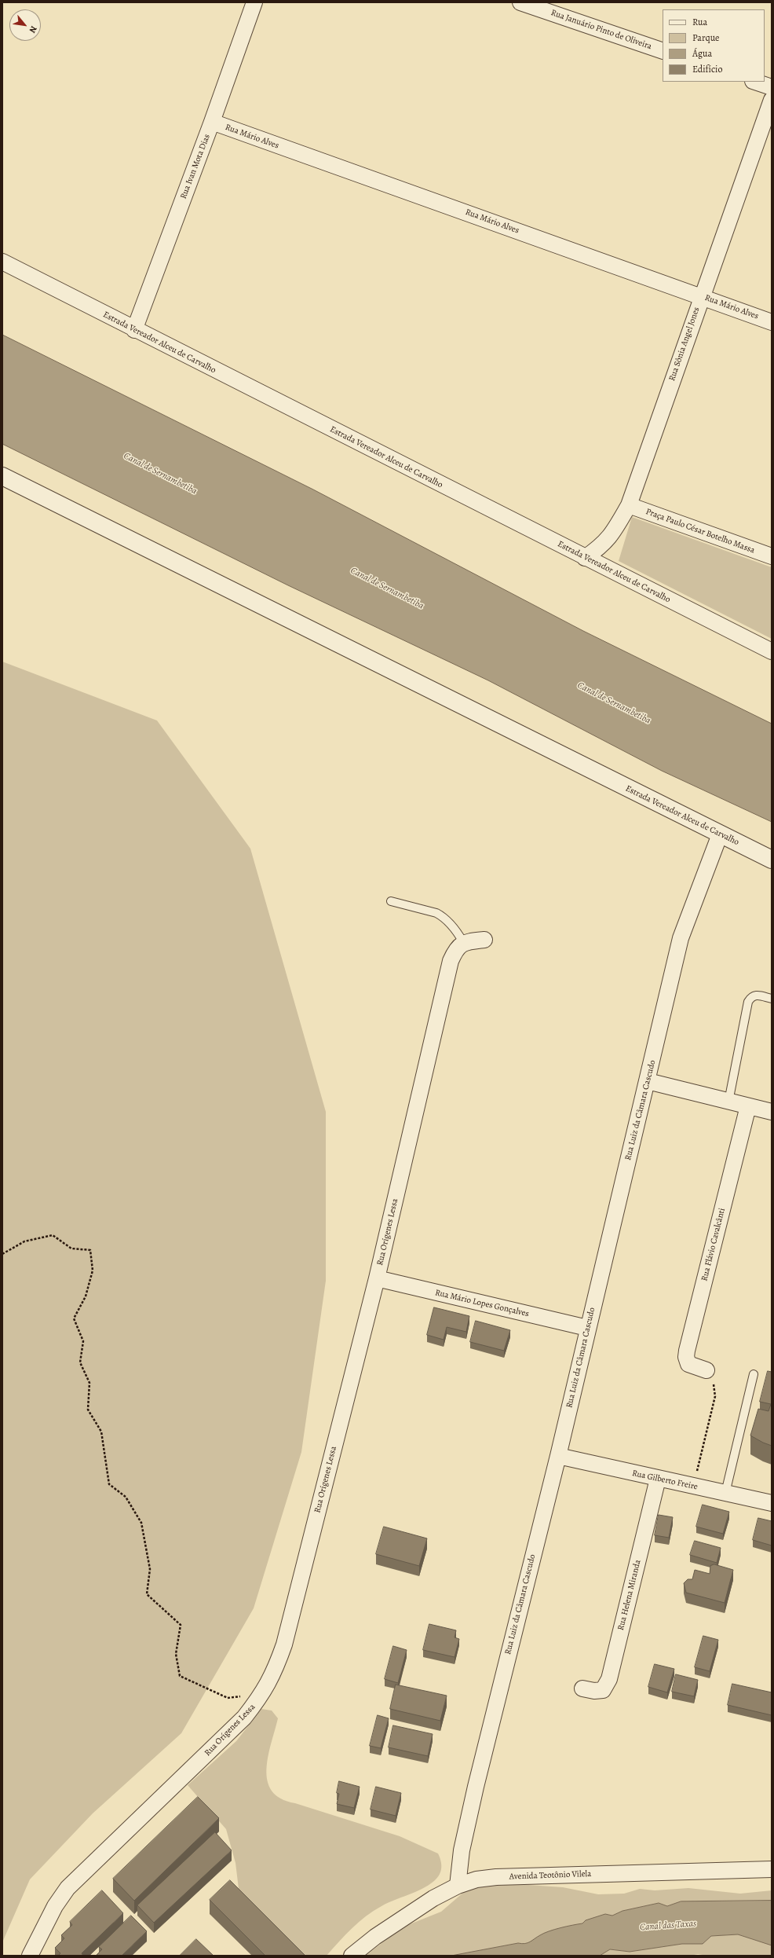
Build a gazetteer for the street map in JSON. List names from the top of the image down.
{
  "streets": {
    "street": [
      "Rua Januário Pinto de Oliveira",
      "Rua Mário Alves",
      "Rua Ivan Mota Dias",
      "Estrada Vereador Alceu de Carvalho",
      "Rua Sônia Angel Jones",
      "Praça Paulo César Botelho Massa",
      "Rua Luiz da Câmara Cascudo",
      "Rua Orígenes Lessa",
      "Rua Flávio Cavalcânti",
      "Rua Mário Lopes Gonçalves",
      "Rua Gilberto Freire",
      "Rua Helena Miranda",
      "Avenida Teotônio Vilela"
    ]
  },
  "crossings": [
    ["Rua Mário Alves", "Rua Ivan Mota Dias"],
    ["Rua Mário Alves", "Rua Sônia Angel Jones"],
    ["Rua Ivan Mota Dias", "Estrada Vereador Alceu de Carvalho"],
    ["Estrada Vereador Alceu de Carvalho", "Rua Sônia Angel Jones"],
    ["Estrada Vereador Alceu de Carvalho", "Rua Luiz da Câmara Cascudo"],
    ["Rua Sônia Angel Jones", "Praça Paulo César Botelho Massa"],
    ["Rua Luiz da Câmara Cascudo", "Rua Mário Lopes Gonçalves"],
    ["Rua Luiz da Câmara Cascudo", "Rua Gilberto Freire"],
    ["Rua Luiz da Câmara Cascudo", "Avenida Teotônio Vilela"],
    ["Rua Orígenes Lessa", "Rua Mário Lopes Gonçalves"],
    ["Rua Gilberto Freire", "Rua Helena Miranda"]
  ],
  "water": ["Canal de Sernambetiba", "Canal das Taxas"],
  "legend": [
    "Rua",
    "Parque",
    "Água",
    "Edifício"
  ],
  "north": "bottom right"
}
